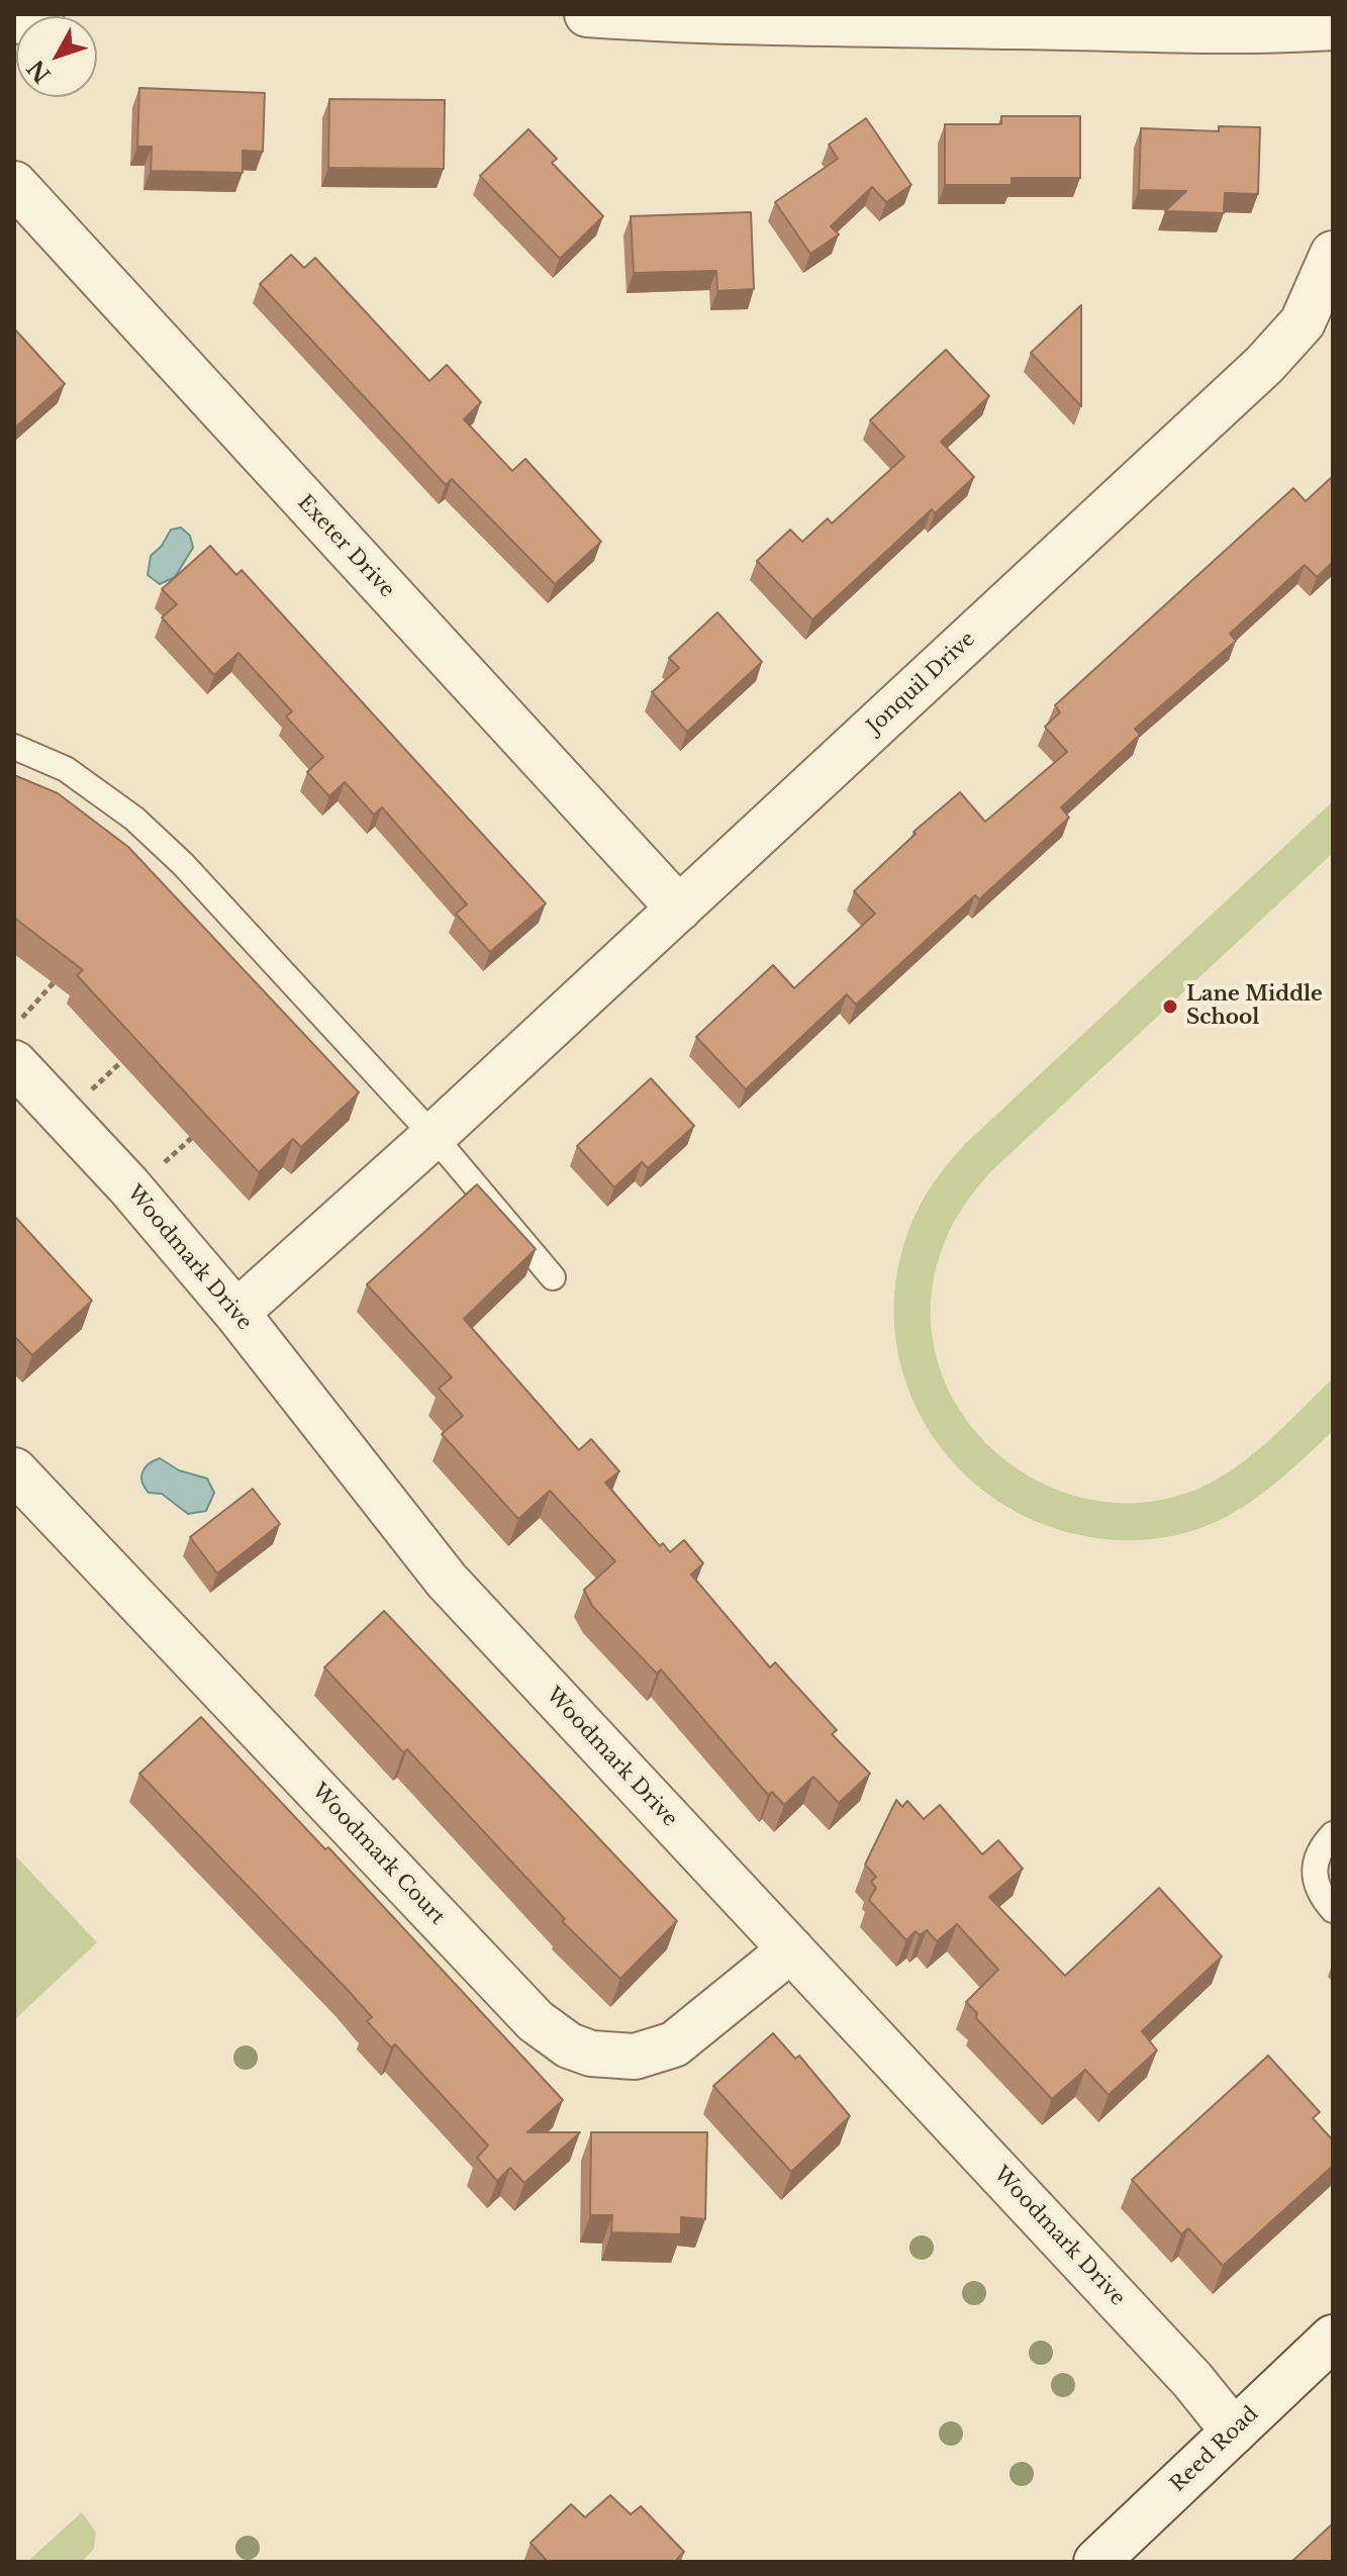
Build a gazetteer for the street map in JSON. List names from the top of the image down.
{
  "streets": {
    "street": [
      "Exeter Drive",
      "Jonquil Drive",
      "Woodmark Drive",
      "Woodmark Court",
      "Reed Road"
    ]
  },
  "crossings": [
    ["Exeter Drive", "Jonquil Drive"],
    ["Jonquil Drive", "Woodmark Drive"],
    ["Woodmark Drive", "Woodmark Court"],
    ["Woodmark Drive", "Reed Road"]
  ],
  "places": ["Lane Middle School"],
  "north": "bottom left"
}
